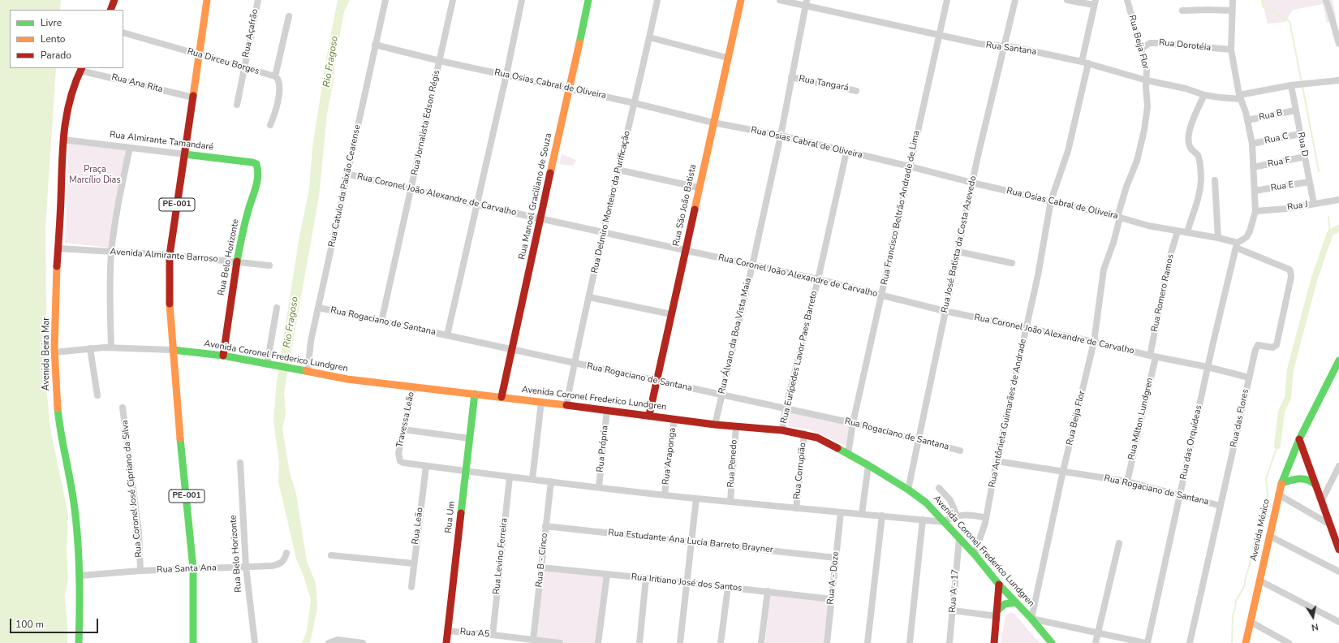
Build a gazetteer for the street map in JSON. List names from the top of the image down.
{
  "streets": {
    "main road": [
      "Rua Almirante Tamandaré",
      "Rua Manoel Graciliano de Souza",
      "PE-001",
      "Rua São João Batista",
      "Rua Belo Horizonte",
      "Avenida Beira Mar",
      "Avenida Coronel Frederico Lundgren",
      "Rua Um",
      "Avenida México"
    ],
    "street": [
      "Rua Açafrão",
      "Rua Beija Flor",
      "Rua Dorotéia",
      "Rua Santana",
      "Rua Dirceu Borges",
      "Rua Ana Rita",
      "Rua Tangará",
      "Rua Osias Cabral de Oliveira",
      "Rua B",
      "Rua Jornalista Edson Régis",
      "Rua C",
      "Rua D",
      "Rua F",
      "Rua Catulo da Paixão Cearense",
      "Rua E",
      "Rua Coronel João Alexandre de Carvalho",
      "Rua Delmiro Monteiro da Purificação",
      "Rua J",
      "Rua Francisco Beltrão Andrade de Lima",
      "Rua José Batista da Costa Azevedo",
      "Avenida Almirante Barroso",
      "Rua Romero Ramos",
      "Rua Rogaciano de Santana",
      "Rua Álvaro da Boa Vista Maia",
      "Rua Eurípedes Lavor Paes Barreto",
      "Rua Antônieta Guimarães de Andrade",
      "Rua das Flores",
      "Rua Milton Lundgren",
      "Travessa Leão",
      "Rua das Orquídeas",
      "Rua Própria",
      "Rua Araponga",
      "Rua Penedo",
      "Rua Corrupião",
      "Rua Coronel José Cipriano da Silva",
      "Rua Leão",
      "Rua Estudante Ana Lucia Barreto Brayner",
      "Rua Levino Ferreira",
      "Rua B - Cinco",
      "Rua Santa Ana",
      "Rua A - Doze",
      "Rua Iritiano José dos Santos",
      "Rua A - 17",
      "Rua A5"
    ]
  },
  "crossings": [
    ["Rua Açafrão", "Rua Dirceu Borges"],
    ["Rua Beija Flor", "Rua Dorotéia"],
    ["Rua Beija Flor", "Rua Santana"],
    ["Rua Beija Flor", "Rua Osias Cabral de Oliveira"],
    ["Rua Beija Flor", "Rua Coronel João Alexandre de Carvalho"],
    ["Rua Beija Flor", "Rua Rogaciano de Santana"],
    ["Rua Beija Flor", "Avenida Coronel Frederico Lundgren"],
    ["Rua Santana", "Rua D"],
    ["Rua Santana", "Rua Francisco Beltrão Andrade de Lima"],
    ["Rua Santana", "Rua José Batista da Costa Azevedo"],
    ["Rua Santana", "Rua Álvaro da Boa Vista Maia"],
    ["Rua Santana", "Rua Antônieta Guimarães de Andrade"],
    ["Rua Dirceu Borges", "PE-001"],
    ["Rua Ana Rita", "PE-001"],
    ["Rua Ana Rita", "Avenida Beira Mar"],
    ["Rua Tangará", "Rua Álvaro da Boa Vista Maia"],
    ["Rua Osias Cabral de Oliveira", "Rua Jornalista Edson Régis"],
    ["Rua Osias Cabral de Oliveira", "Rua Catulo da Paixão Cearense"],
    ["Rua Osias Cabral de Oliveira", "Rua Manoel Graciliano de Souza"],
    ["Rua Osias Cabral de Oliveira", "Rua Delmiro Monteiro da Purificação"],
    ["Rua Osias Cabral de Oliveira", "Rua São João Batista"],
    ["Rua Osias Cabral de Oliveira", "Rua Francisco Beltrão Andrade de Lima"],
    ["Rua Osias Cabral de Oliveira", "Rua José Batista da Costa Azevedo"],
    ["Rua Osias Cabral de Oliveira", "Rua Romero Ramos"],
    ["Rua Osias Cabral de Oliveira", "Rua Álvaro da Boa Vista Maia"],
    ["Rua Osias Cabral de Oliveira", "Rua Eurípedes Lavor Paes Barreto"],
    ["Rua Osias Cabral de Oliveira", "Rua Antônieta Guimarães de Andrade"],
    ["Rua Osias Cabral de Oliveira", "Rua das Flores"],
    ["Rua Osias Cabral de Oliveira", "Rua das Orquídeas"],
    ["Rua B", "Rua D"],
    ["Rua Jornalista Edson Régis", "Rua Coronel João Alexandre de Carvalho"],
    ["Rua Jornalista Edson Régis", "Rua Rogaciano de Santana"],
    ["Rua C", "Rua D"],
    ["Rua Almirante Tamandaré", "PE-001"],
    ["Rua Almirante Tamandaré", "Rua Belo Horizonte"],
    ["Rua Almirante Tamandaré", "Avenida Beira Mar"],
    ["Rua D", "Rua F"],
    ["Rua D", "Rua E"],
    ["Rua D", "Rua J"],
    ["Rua Catulo da Paixão Cearense", "Rua Coronel João Alexandre de Carvalho"],
    ["Rua Catulo da Paixão Cearense", "Rua Rogaciano de Santana"],
    ["Rua Catulo da Paixão Cearense", "Avenida Coronel Frederico Lundgren"],
    ["Rua Coronel João Alexandre de Carvalho", "Rua Manoel Graciliano de Souza"],
    ["Rua Coronel João Alexandre de Carvalho", "Rua Delmiro Monteiro da Purificação"],
    ["Rua Coronel João Alexandre de Carvalho", "Rua São João Batista"],
    ["Rua Coronel João Alexandre de Carvalho", "Rua Francisco Beltrão Andrade de Lima"],
    ["Rua Coronel João Alexandre de Carvalho", "Rua José Batista da Costa Azevedo"],
    ["Rua Coronel João Alexandre de Carvalho", "Rua Romero Ramos"],
    ["Rua Coronel João Alexandre de Carvalho", "Rua Álvaro da Boa Vista Maia"],
    ["Rua Coronel João Alexandre de Carvalho", "Rua Eurípedes Lavor Paes Barreto"],
    ["Rua Coronel João Alexandre de Carvalho", "Rua Antônieta Guimarães de Andrade"],
    ["Rua Coronel João Alexandre de Carvalho", "Rua das Flores"],
    ["Rua Coronel João Alexandre de Carvalho", "Rua Milton Lundgren"],
    ["Rua Coronel João Alexandre de Carvalho", "Rua das Orquídeas"],
    ["Rua Manoel Graciliano de Souza", "Rua Rogaciano de Santana"],
    ["Rua Manoel Graciliano de Souza", "Avenida Coronel Frederico Lundgren"],
    ["Rua Delmiro Monteiro da Purificação", "Rua Rogaciano de Santana"],
    ["Rua Delmiro Monteiro da Purificação", "Avenida Coronel Frederico Lundgren"],
    ["PE-001", "Avenida Almirante Barroso"],
    ["PE-001", "Avenida Coronel Frederico Lundgren"],
    ["PE-001", "Rua Santa Ana"],
    ["Rua São João Batista", "Rua Rogaciano de Santana"],
    ["Rua São João Batista", "Avenida Coronel Frederico Lundgren"],
    ["Rua Francisco Beltrão Andrade de Lima", "Rua Rogaciano de Santana"],
    ["Rua Francisco Beltrão Andrade de Lima", "Avenida Coronel Frederico Lundgren"],
    ["Rua José Batista da Costa Azevedo", "Rua Rogaciano de Santana"],
    ["Rua José Batista da Costa Azevedo", "Avenida Coronel Frederico Lundgren"],
    ["Avenida Almirante Barroso", "Rua Belo Horizonte"],
    ["Avenida Almirante Barroso", "Avenida Beira Mar"],
    ["Rua Belo Horizonte", "Avenida Coronel Frederico Lundgren"],
    ["Rua Belo Horizonte", "Rua Santa Ana"],
    ["Rua Romero Ramos", "Rua Milton Lundgren"],
    ["Rua Rogaciano de Santana", "Rua Álvaro da Boa Vista Maia"],
    ["Rua Rogaciano de Santana", "Rua Eurípedes Lavor Paes Barreto"],
    ["Rua Rogaciano de Santana", "Rua Antônieta Guimarães de Andrade"],
    ["Rua Rogaciano de Santana", "Rua das Flores"],
    ["Rua Rogaciano de Santana", "Rua Milton Lundgren"],
    ["Rua Rogaciano de Santana", "Rua das Orquídeas"],
    ["Rua Álvaro da Boa Vista Maia", "Avenida Coronel Frederico Lundgren"],
    ["Avenida Beira Mar", "Avenida Coronel Frederico Lundgren"],
    ["Avenida Beira Mar", "Rua Santa Ana"],
    ["Avenida Coronel Frederico Lundgren", "Rua Eurípedes Lavor Paes Barreto"],
    ["Avenida Coronel Frederico Lundgren", "Rua Antônieta Guimarães de Andrade"],
    ["Avenida Coronel Frederico Lundgren", "Travessa Leão"],
    ["Avenida Coronel Frederico Lundgren", "Rua Própria"],
    ["Avenida Coronel Frederico Lundgren", "Rua Araponga"],
    ["Avenida Coronel Frederico Lundgren", "Rua Penedo"],
    ["Avenida Coronel Frederico Lundgren", "Rua Corrupião"],
    ["Avenida Coronel Frederico Lundgren", "Rua Um"],
    ["Avenida Coronel Frederico Lundgren", "Rua A - 17"],
    ["Rua das Flores", "Rua das Orquídeas"],
    ["Travessa Leão", "Rua Leão"],
    ["Rua Coronel José Cipriano da Silva", "Rua Santa Ana"],
    ["Rua Um", "Rua A5"],
    ["Rua Estudante Ana Lucia Barreto Brayner", "Rua B - Cinco"],
    ["Rua Estudante Ana Lucia Barreto Brayner", "Rua A - Doze"],
    ["Rua Levino Ferreira", "Rua A5"],
    ["Rua B - Cinco", "Rua Iritiano José dos Santos"],
    ["Rua B - Cinco", "Rua A5"],
    ["Rua A - Doze", "Rua Iritiano José dos Santos"]
  ],
  "water": ["Rio Fragoso"],
  "parks": ["Praça Marcílio Dias"],
  "legend": ["Livre", "Lento", "Parado"],
  "scale_bar": "100 m",
  "north": "bottom"
}
